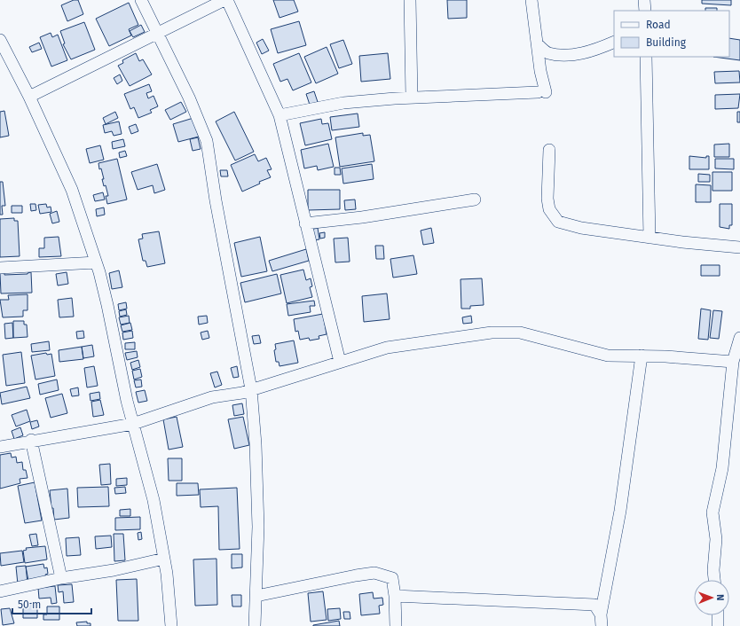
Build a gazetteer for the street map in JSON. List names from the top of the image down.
{
  "legend": ["Road", "Building"],
  "scale_bar": "50 m",
  "north": "right"
}
